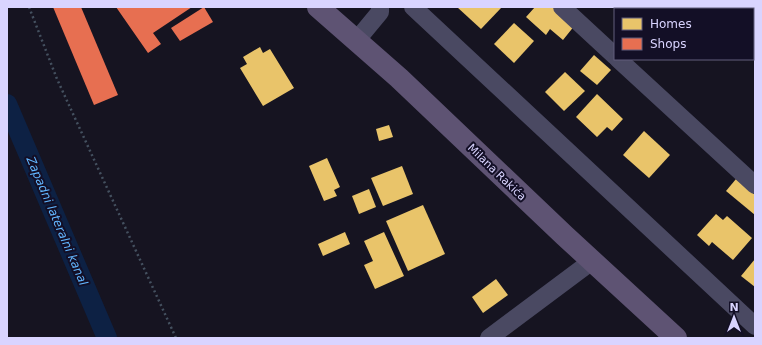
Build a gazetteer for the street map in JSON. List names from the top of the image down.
{
  "streets": {
    "main road": ["Milana Rakića"]
  },
  "water": ["Zapadni lateralni kanal"],
  "legend": ["Homes", "Shops"],
  "north": "top"
}
